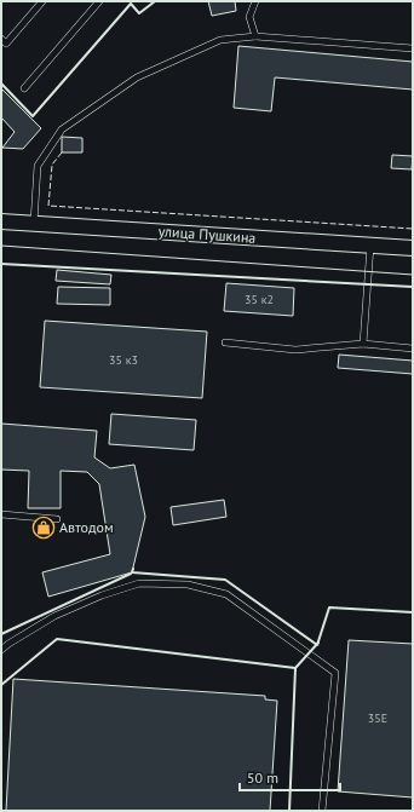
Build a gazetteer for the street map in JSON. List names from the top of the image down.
{
  "streets": {
    "street": ["улица Пушкина"]
  },
  "places": {
    "shop": ["Автодом"]
  },
  "house_numbers": ["35 к2", "35 к3", "35Е"],
  "scale_bar": "50 m"
}
